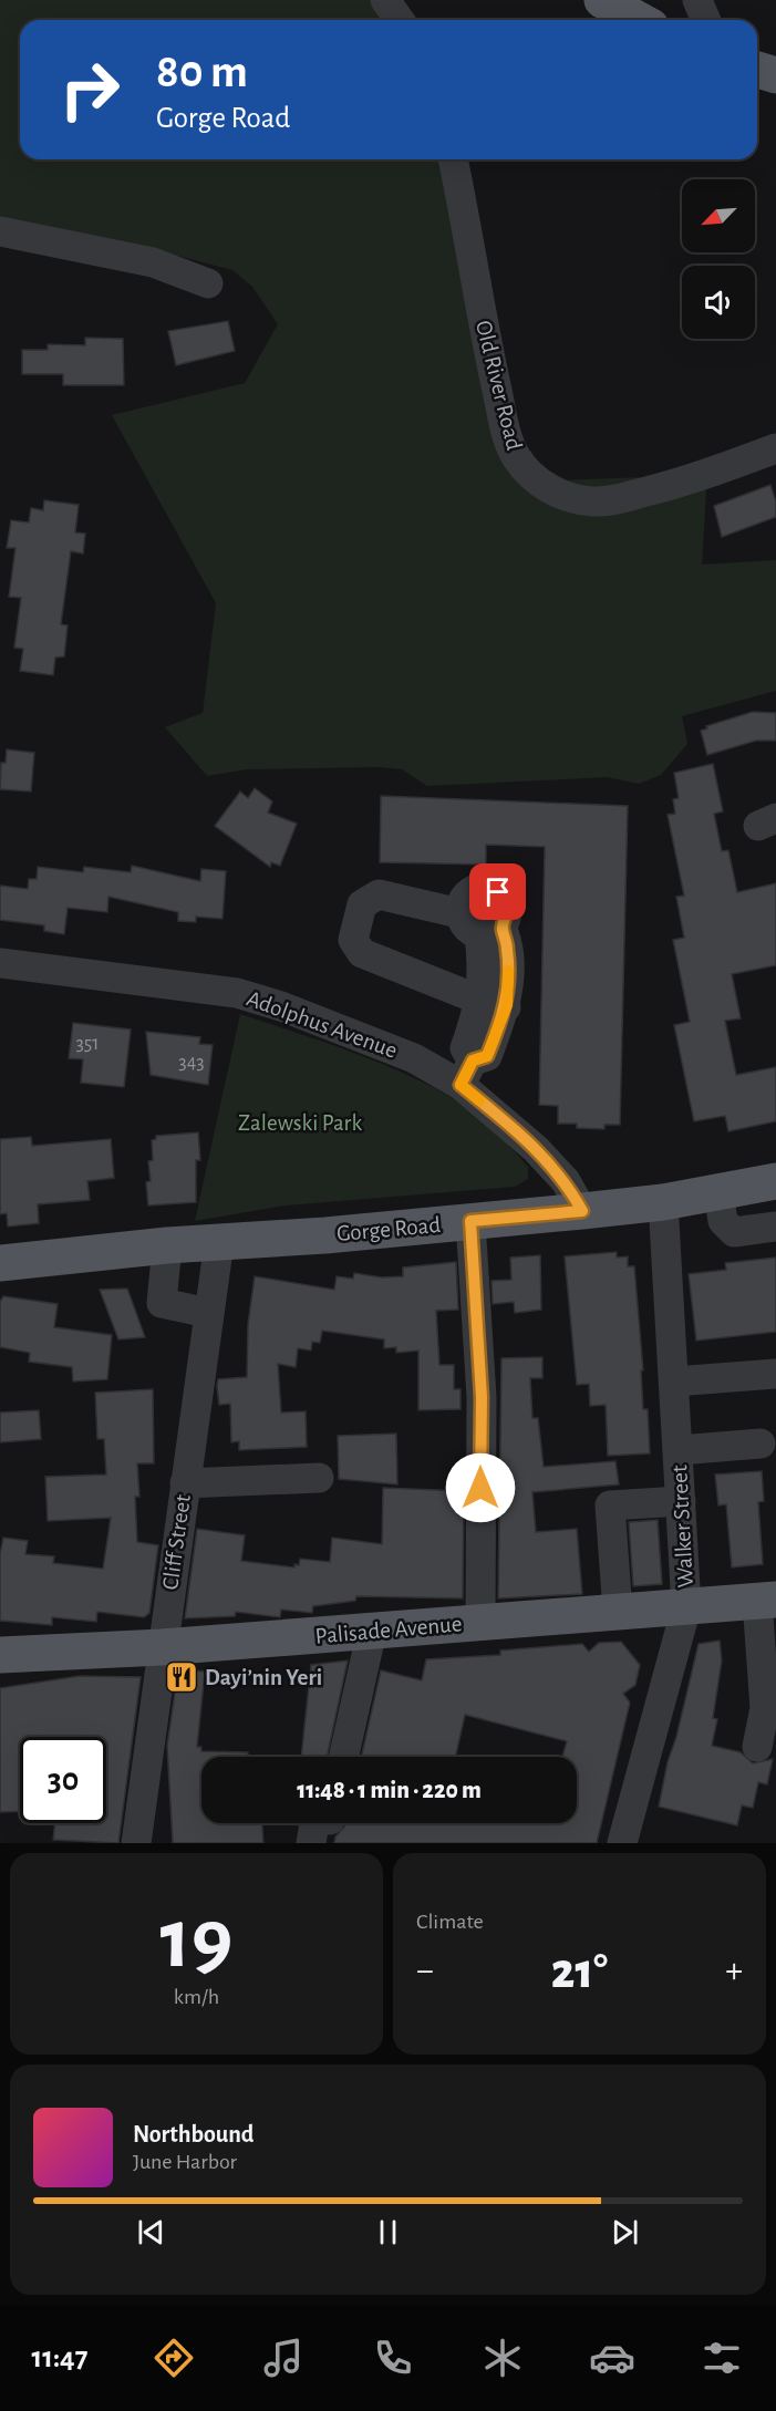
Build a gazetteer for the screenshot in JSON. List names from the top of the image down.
{
  "streets": {
    "main road": ["Gorge Road", "Palisade Avenue"],
    "street": [
      "Old River Road",
      "Adolphus Avenue",
      "Walker Street",
      "Cliff Street"
    ]
  },
  "crossings": [
    ["Adolphus Avenue", "Gorge Road"],
    ["Gorge Road", "Walker Street"],
    ["Gorge Road", "Cliff Street"],
    ["Walker Street", "Palisade Avenue"],
    ["Cliff Street", "Palisade Avenue"]
  ],
  "parks": ["Zalewski Park"],
  "places": {
    "restaurant": ["Dayi’nin Yeri"]
  },
  "house_numbers": ["351", "343"],
  "north": "bottom left",
  "page": {
    "turn": ["80 m", "Gorge Road"],
    "limit": "30",
    "trip": "11:48 · 1 min · 220 m",
    "tile": [
      ["19", "km/h"],
      "Climate"
    ],
    "heat": ["−", "21°", "+"],
    "song": ["Northbound", "June Harbor"],
    "tabs": "11:47"
  }
}
